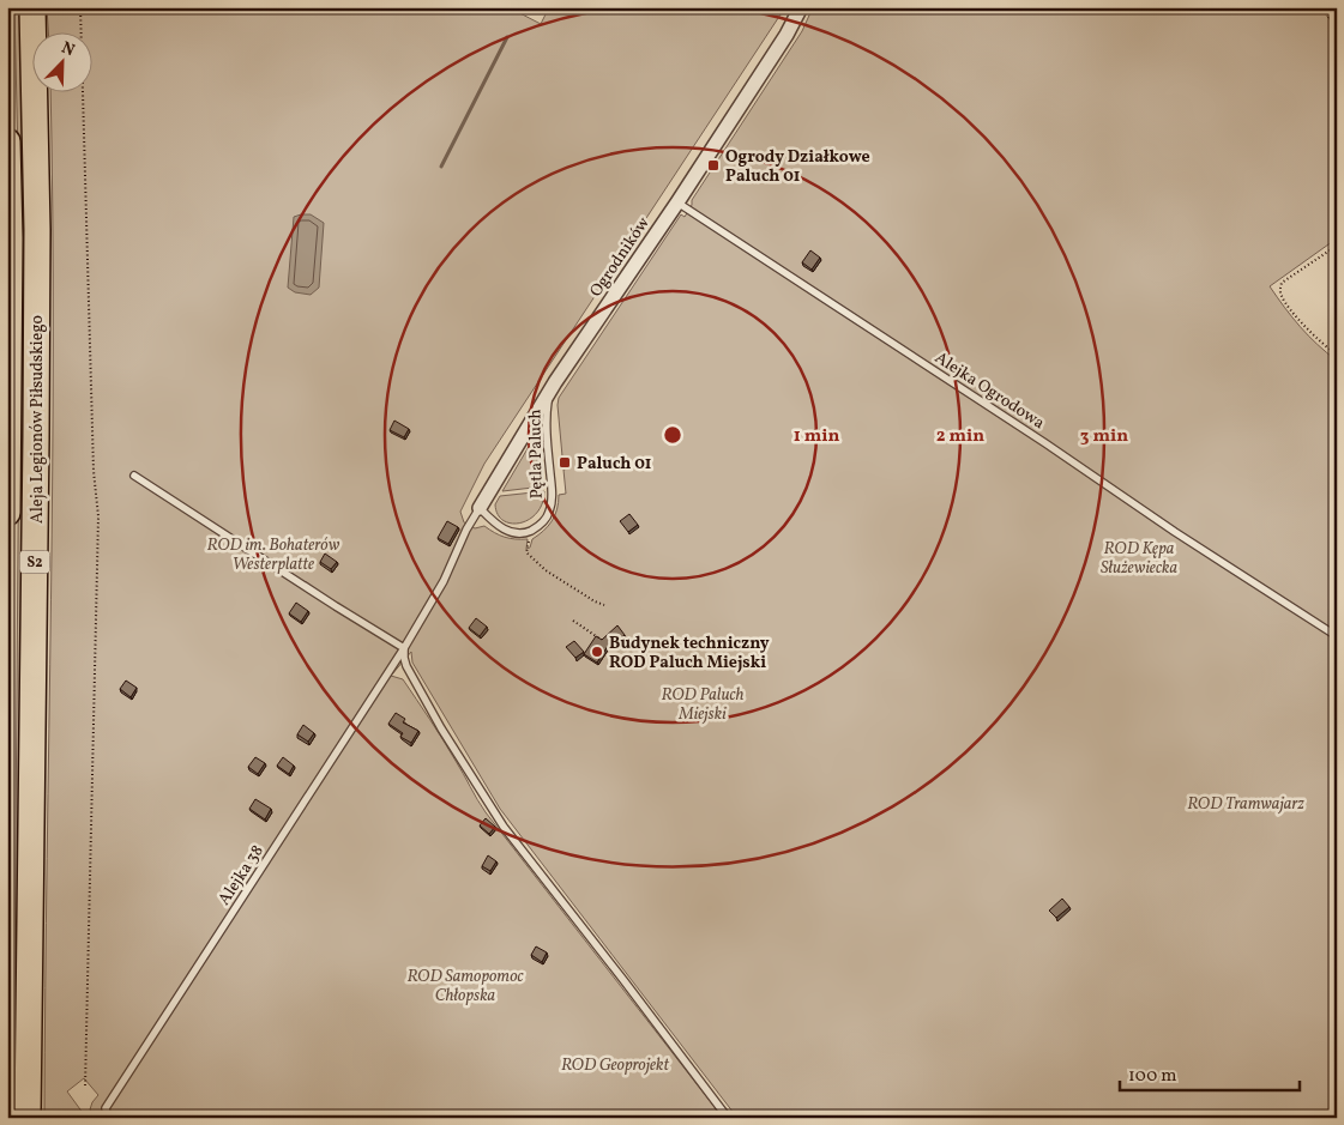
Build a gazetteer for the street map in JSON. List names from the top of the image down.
{
  "streets": {
    "highway": ["Aleja Legionów Piłsudskiego", "S2"],
    "street": ["Ogrodników"],
    "lane": ["Alejka Ogrodowa", "Pętla Paluch", "Alejka 38"]
  },
  "crossings": [
    ["Ogrodników", "Alejka Ogrodowa"],
    ["Ogrodników", "Pętla Paluch"],
    ["Ogrodników", "Alejka 38"]
  ],
  "parks": [
    "ROD im. Bohaterów Westerplatte",
    "ROD Kępa Służewiecka",
    "ROD Paluch Miejski",
    "ROD Tramwajarz",
    "ROD Samopomoc Chłopska",
    "ROD Geoprojekt"
  ],
  "places": {
    "transit": ["Ogrody Działkowe Paluch 01", "Paluch 01"],
    "other": ["Budynek techniczny ROD Paluch Miejski"]
  },
  "scale_bar": "100 m",
  "north": "top right",
  "rings": ["1 min", "2 min", "3 min"]
}
